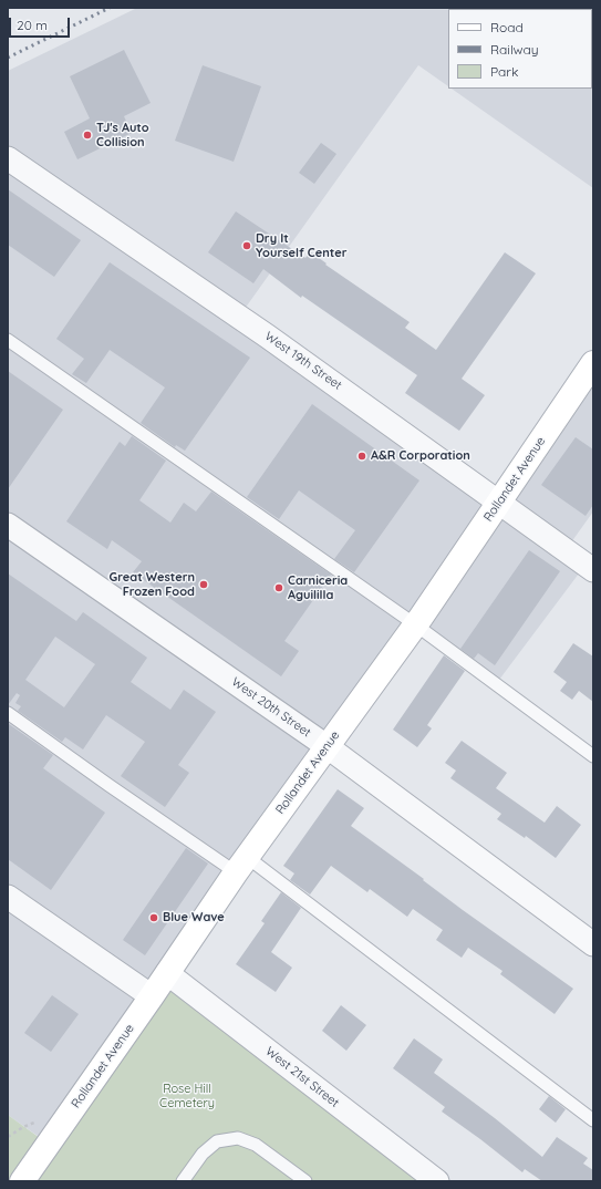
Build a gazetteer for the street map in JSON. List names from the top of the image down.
{
  "streets": {
    "street": [
      "West 19th Street",
      "Rollandet Avenue",
      "West 20th Street",
      "West 21st Street"
    ]
  },
  "crossings": [
    ["West 19th Street", "Rollandet Avenue"],
    ["Rollandet Avenue", "West 20th Street"],
    ["Rollandet Avenue", "West 21st Street"]
  ],
  "parks": ["Rose Hill Cemetery"],
  "places": [
    "TJ's Auto Collision",
    "Dry It Yourself Center",
    "A&R Corporation",
    "Great Western Frozen Food",
    "Carniceria Aguililla",
    "Blue Wave"
  ],
  "legend": ["Road", "Railway", "Park"],
  "scale_bar": "20 m"
}
